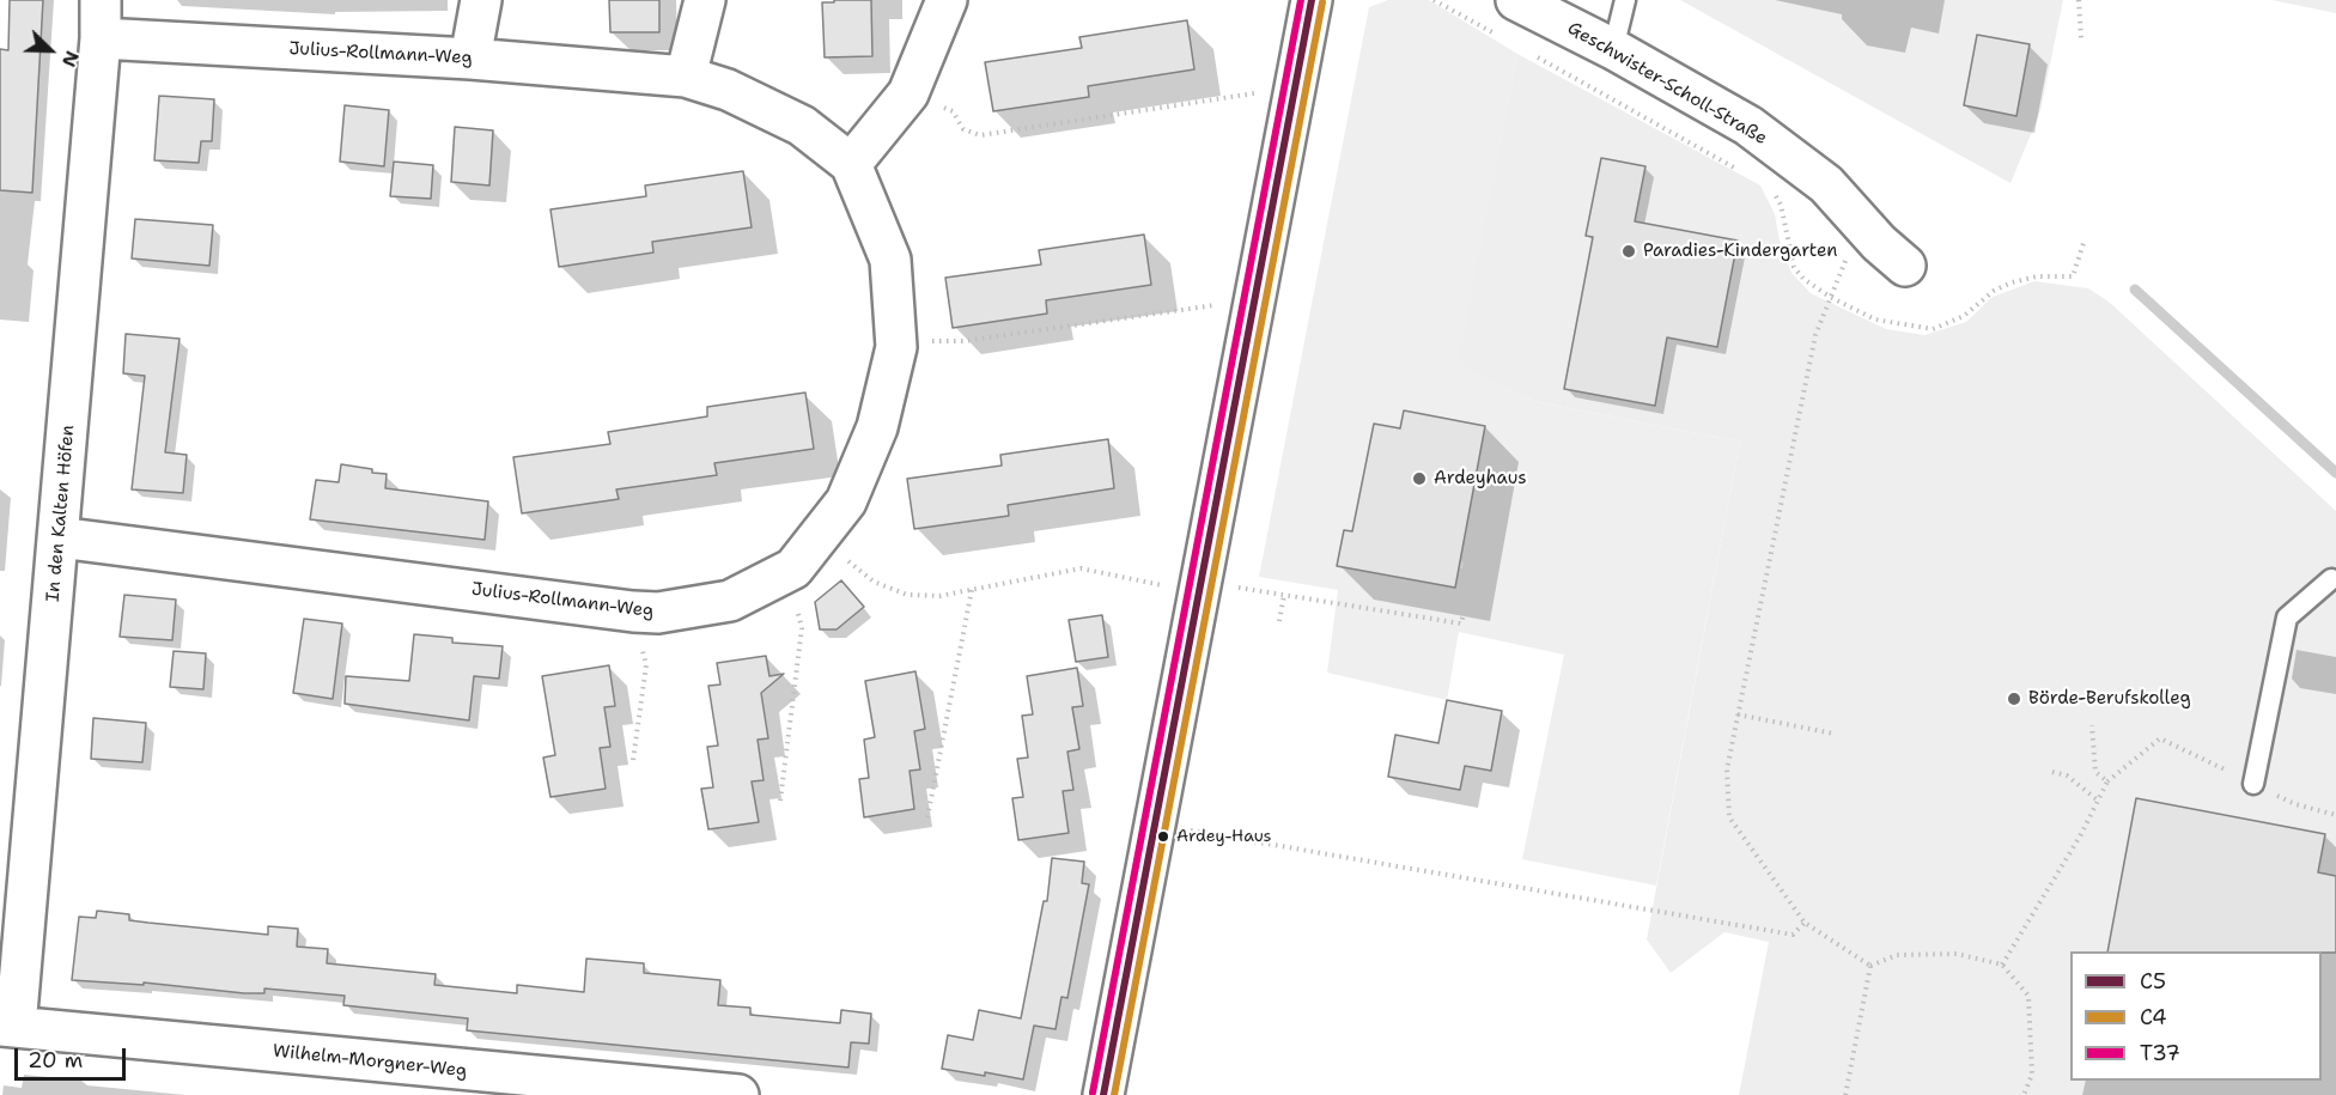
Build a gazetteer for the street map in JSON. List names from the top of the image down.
{
  "streets": {
    "street": [
      "Julius-Rollmann-Weg",
      "Geschwister-Scholl-Straße",
      "In den Kalten Höfen",
      "Wilhelm-Morgner-Weg"
    ]
  },
  "crossings": [
    ["Julius-Rollmann-Weg", "In den Kalten Höfen"],
    ["In den Kalten Höfen", "Wilhelm-Morgner-Weg"]
  ],
  "places": [
    "Paradies-Kindergarten",
    "Ardeyhaus",
    "Börde-Berufskolleg",
    "Ardey-Haus"
  ],
  "lines": ["transit line C5", "transit line T37", "transit line C4"],
  "legend": ["C5", "C4", "T37"],
  "scale_bar": "20 m",
  "north": "bottom right"
}
